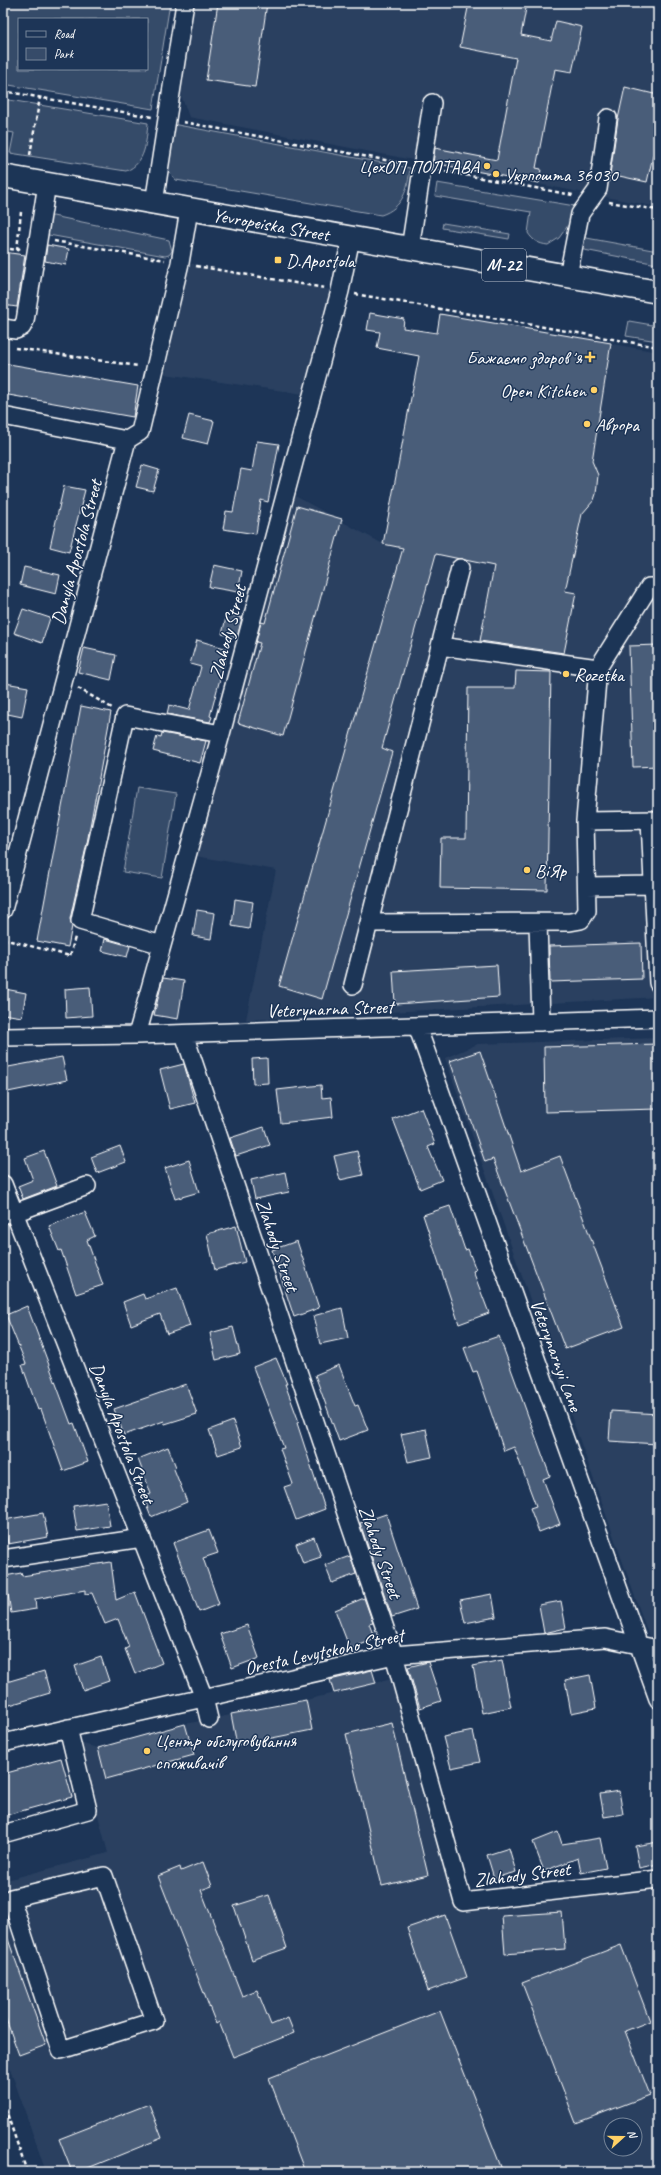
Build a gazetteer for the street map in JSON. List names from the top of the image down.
{
  "streets": {
    "highway": ["Yevropeiska Street", "М-22"],
    "street": [
      "Danyla Apostola Street",
      "Zlahody Street",
      "Veterynarna Street",
      "Veterynarnyi Lane",
      "Oresta Levytskoho Street"
    ]
  },
  "crossings": [
    ["Yevropeiska Street", "Danyla Apostola Street"],
    ["Yevropeiska Street", "Zlahody Street"],
    ["Danyla Apostola Street", "Oresta Levytskoho Street"],
    ["Zlahody Street", "Veterynarna Street"],
    ["Zlahody Street", "Oresta Levytskoho Street"],
    ["Veterynarna Street", "Veterynarnyi Lane"],
    ["Veterynarnyi Lane", "Oresta Levytskoho Street"]
  ],
  "places": {
    "other": [
      "ЦехОП ПОЛТАВА",
      "Укрпошта 36030",
      "Open Kitchen",
      "Аврора",
      "Rozetka",
      "ВіЯр",
      "Центр обслуговування споживачів"
    ],
    "transit": ["D.Apostola"],
    "health": ["Бажаємо здоровʼя"]
  },
  "legend": ["Road", "Park"],
  "north": "right"
}
